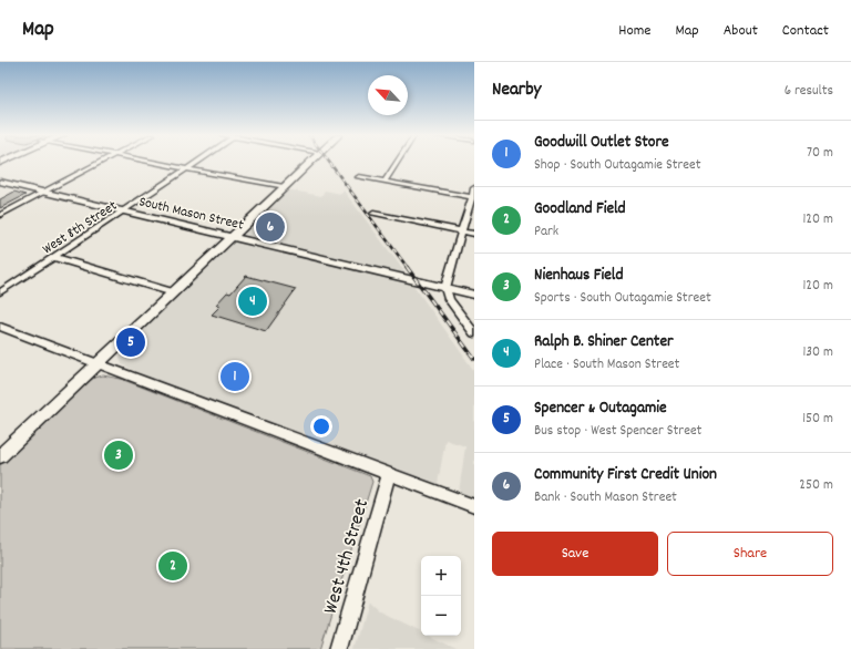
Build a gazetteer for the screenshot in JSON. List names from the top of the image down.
{
  "streets": {
    "street": ["South Mason Street", "West 8th Street", "West 4th Street"]
  },
  "crossings": [
    ["South Mason Street", "West 8th Street"]
  ],
  "north": "top left",
  "page": {
    "header": "Map",
    "nav": [
      "Home",
      "Map",
      "About",
      "Contact"
    ],
    "heading": ["Nearby", "6 results"],
    "list": [
      {
        "mark": "1",
        "name": "Goodwill Outlet Store",
        "note": "Shop · South Outagamie Street",
        "value": "70 m"
      },
      {
        "mark": "2",
        "name": "Goodland Field",
        "note": "Park",
        "value": "120 m"
      },
      {
        "mark": "3",
        "name": "Nienhaus Field",
        "note": "Sports · South Outagamie Street",
        "value": "120 m"
      },
      {
        "mark": "4",
        "name": "Ralph B. Shiner Center",
        "note": "Place · South Mason Street",
        "value": "130 m"
      },
      {
        "mark": "5",
        "name": "Spencer & Outagamie",
        "note": "Bus stop · West Spencer Street",
        "value": "150 m"
      },
      {
        "mark": "6",
        "name": "Community First Credit Union",
        "note": "Bank · South Mason Street",
        "value": "250 m"
      }
    ],
    "pins": [
      "6",
      "4",
      "5",
      "1",
      "3",
      "2"
    ],
    "buttons": ["Save", "Share"],
    "map_buttons": ["+", "−"]
  }
}
